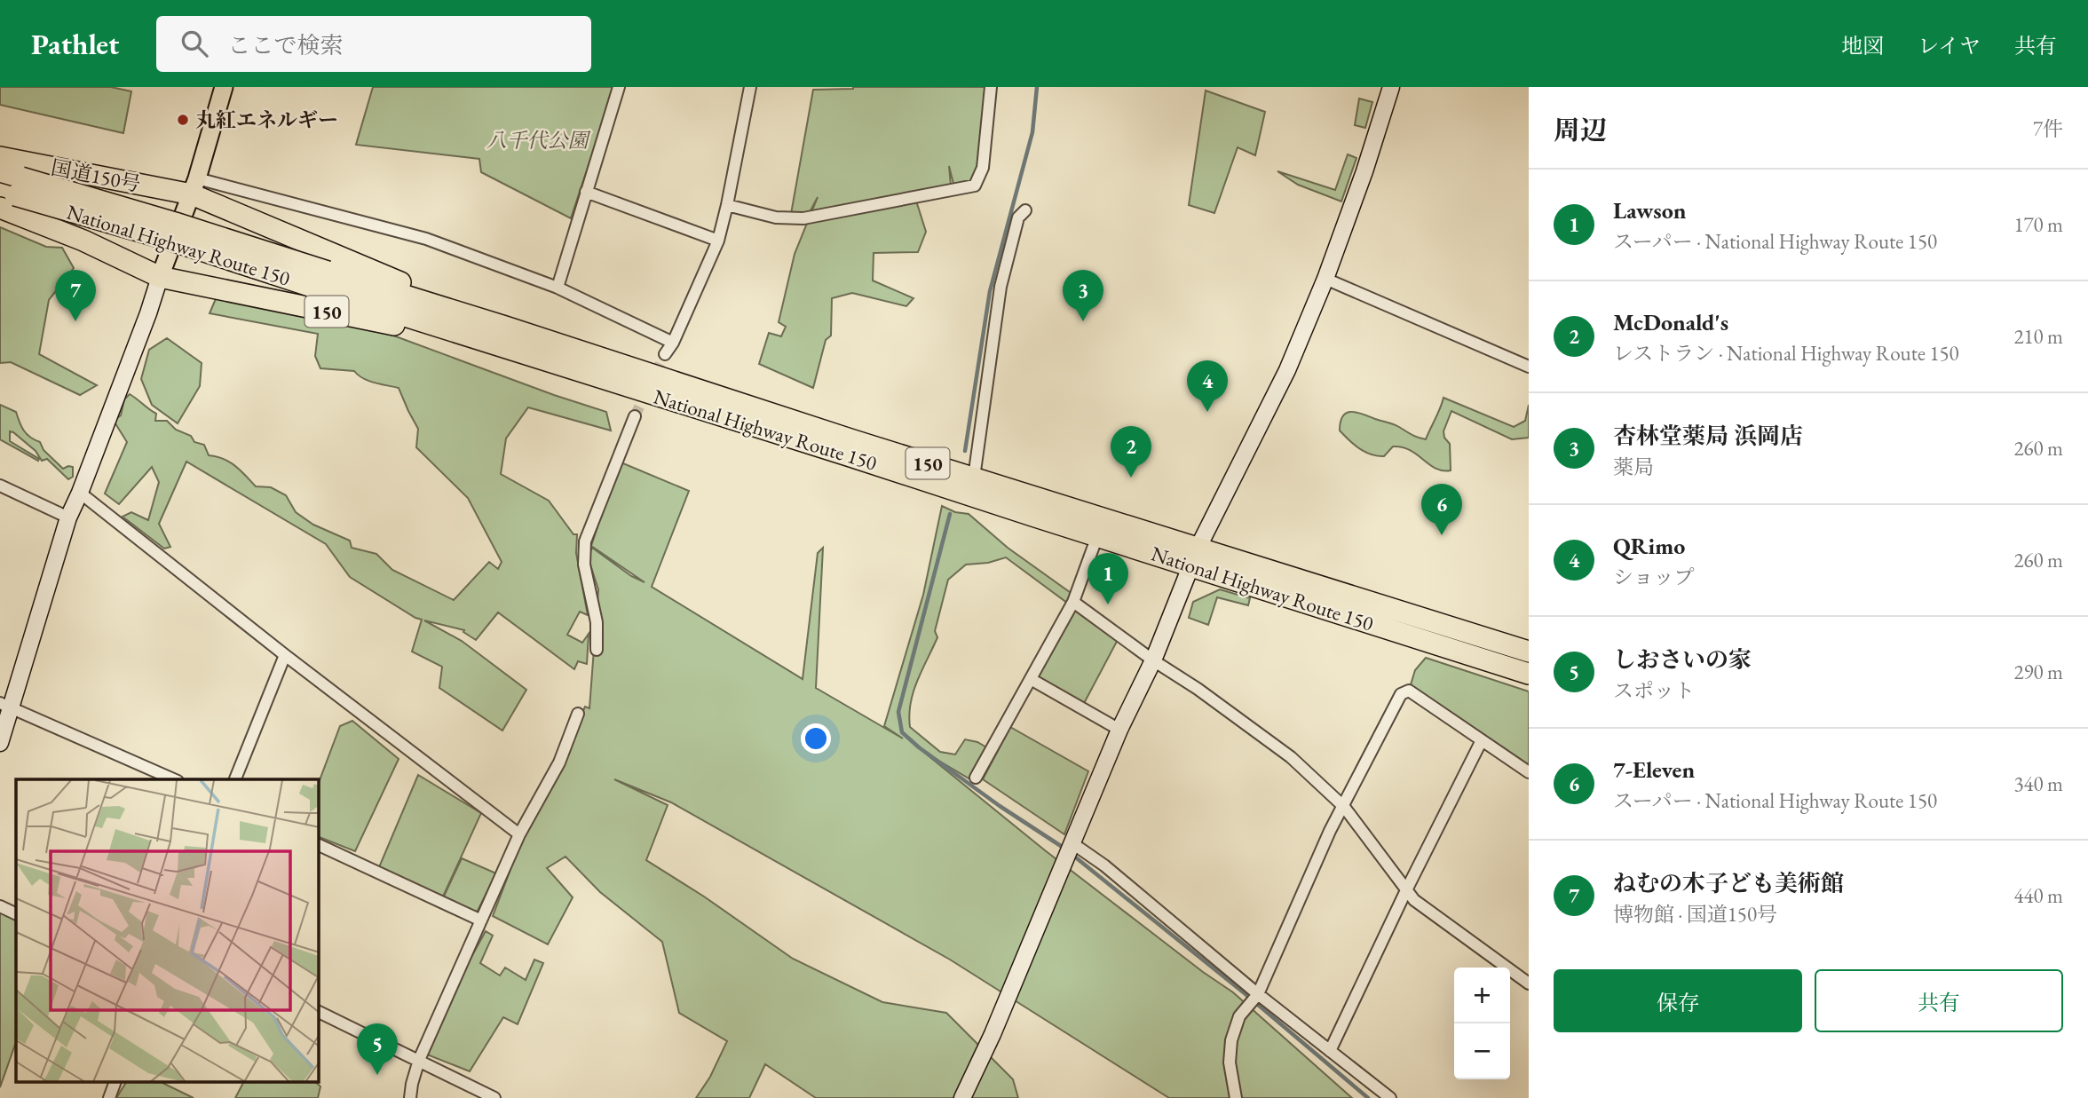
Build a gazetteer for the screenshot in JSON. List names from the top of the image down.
{
  "streets": {
    "highway": ["国道150号", "National Highway Route 150", "150"]
  },
  "crossings": [
    ["国道150号", "150"],
    ["National Highway Route 150", "150"]
  ],
  "parks": ["八千代公園"],
  "places": ["丸紅エネルギー"],
  "page": {
    "header": "Pathlet",
    "search": "ここで検索",
    "nav": ["地図", "レイヤ", "共有"],
    "heading": ["周辺", "7件"],
    "list": [
      {
        "mark": "1",
        "name": "Lawson",
        "note": "スーパー · National Highway Route 150",
        "value": "170 m"
      },
      {
        "mark": "2",
        "name": "McDonald's",
        "note": "レストラン · National Highway Route 150",
        "value": "210 m"
      },
      {
        "mark": "3",
        "name": "杏林堂薬局 浜岡店",
        "note": "薬局",
        "value": "260 m"
      },
      {
        "mark": "4",
        "name": "QRimo",
        "note": "ショップ",
        "value": "260 m"
      },
      {
        "mark": "5",
        "name": "しおさいの家",
        "note": "スポット",
        "value": "290 m"
      },
      {
        "mark": "6",
        "name": "7-Eleven",
        "note": "スーパー · National Highway Route 150",
        "value": "340 m"
      },
      {
        "mark": "7",
        "name": "ねむの木子ども美術館",
        "note": "博物館 · 国道150号",
        "value": "440 m"
      }
    ],
    "pins": [
      "3",
      "7",
      "4",
      "2",
      "6",
      "1",
      "5"
    ],
    "buttons": ["保存", "共有"],
    "map_buttons": ["+", "−"]
  }
}
